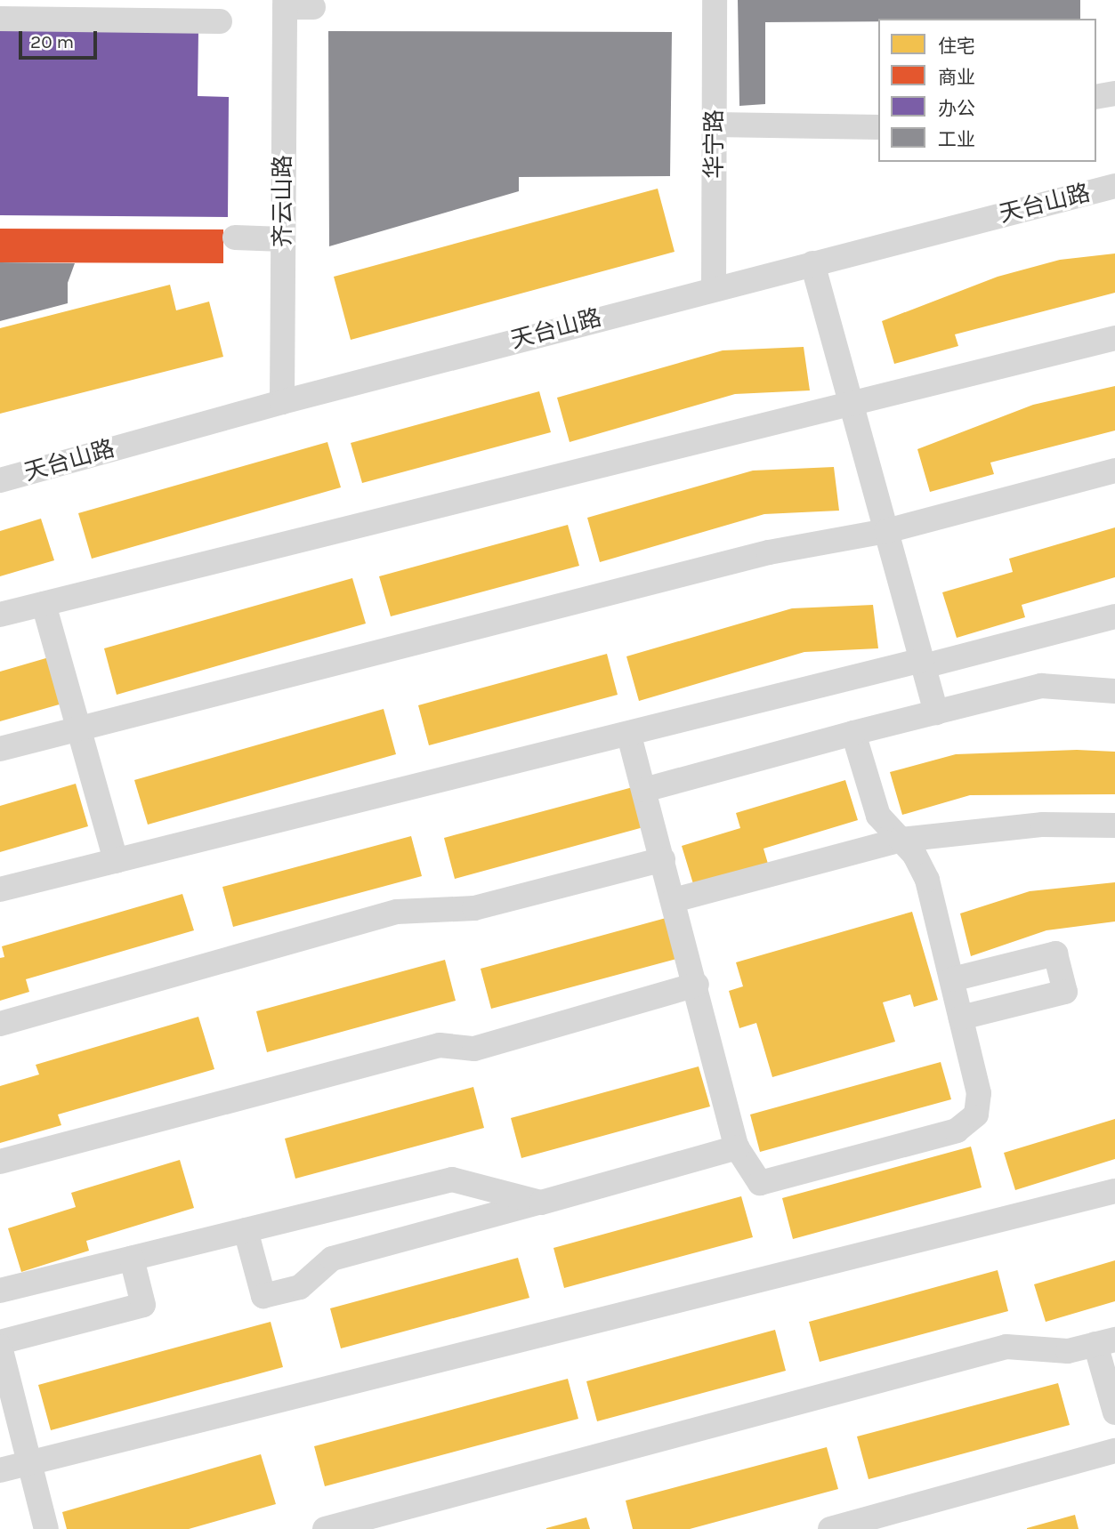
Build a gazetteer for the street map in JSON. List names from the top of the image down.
{
  "streets": {
    "street": ["华宁路", "齐云山路", "天台山路"]
  },
  "crossings": [
    ["华宁路", "天台山路"],
    ["齐云山路", "天台山路"]
  ],
  "legend": [
    "住宅",
    "商业",
    "办公",
    "工业"
  ],
  "scale_bar": "20 m"
}
